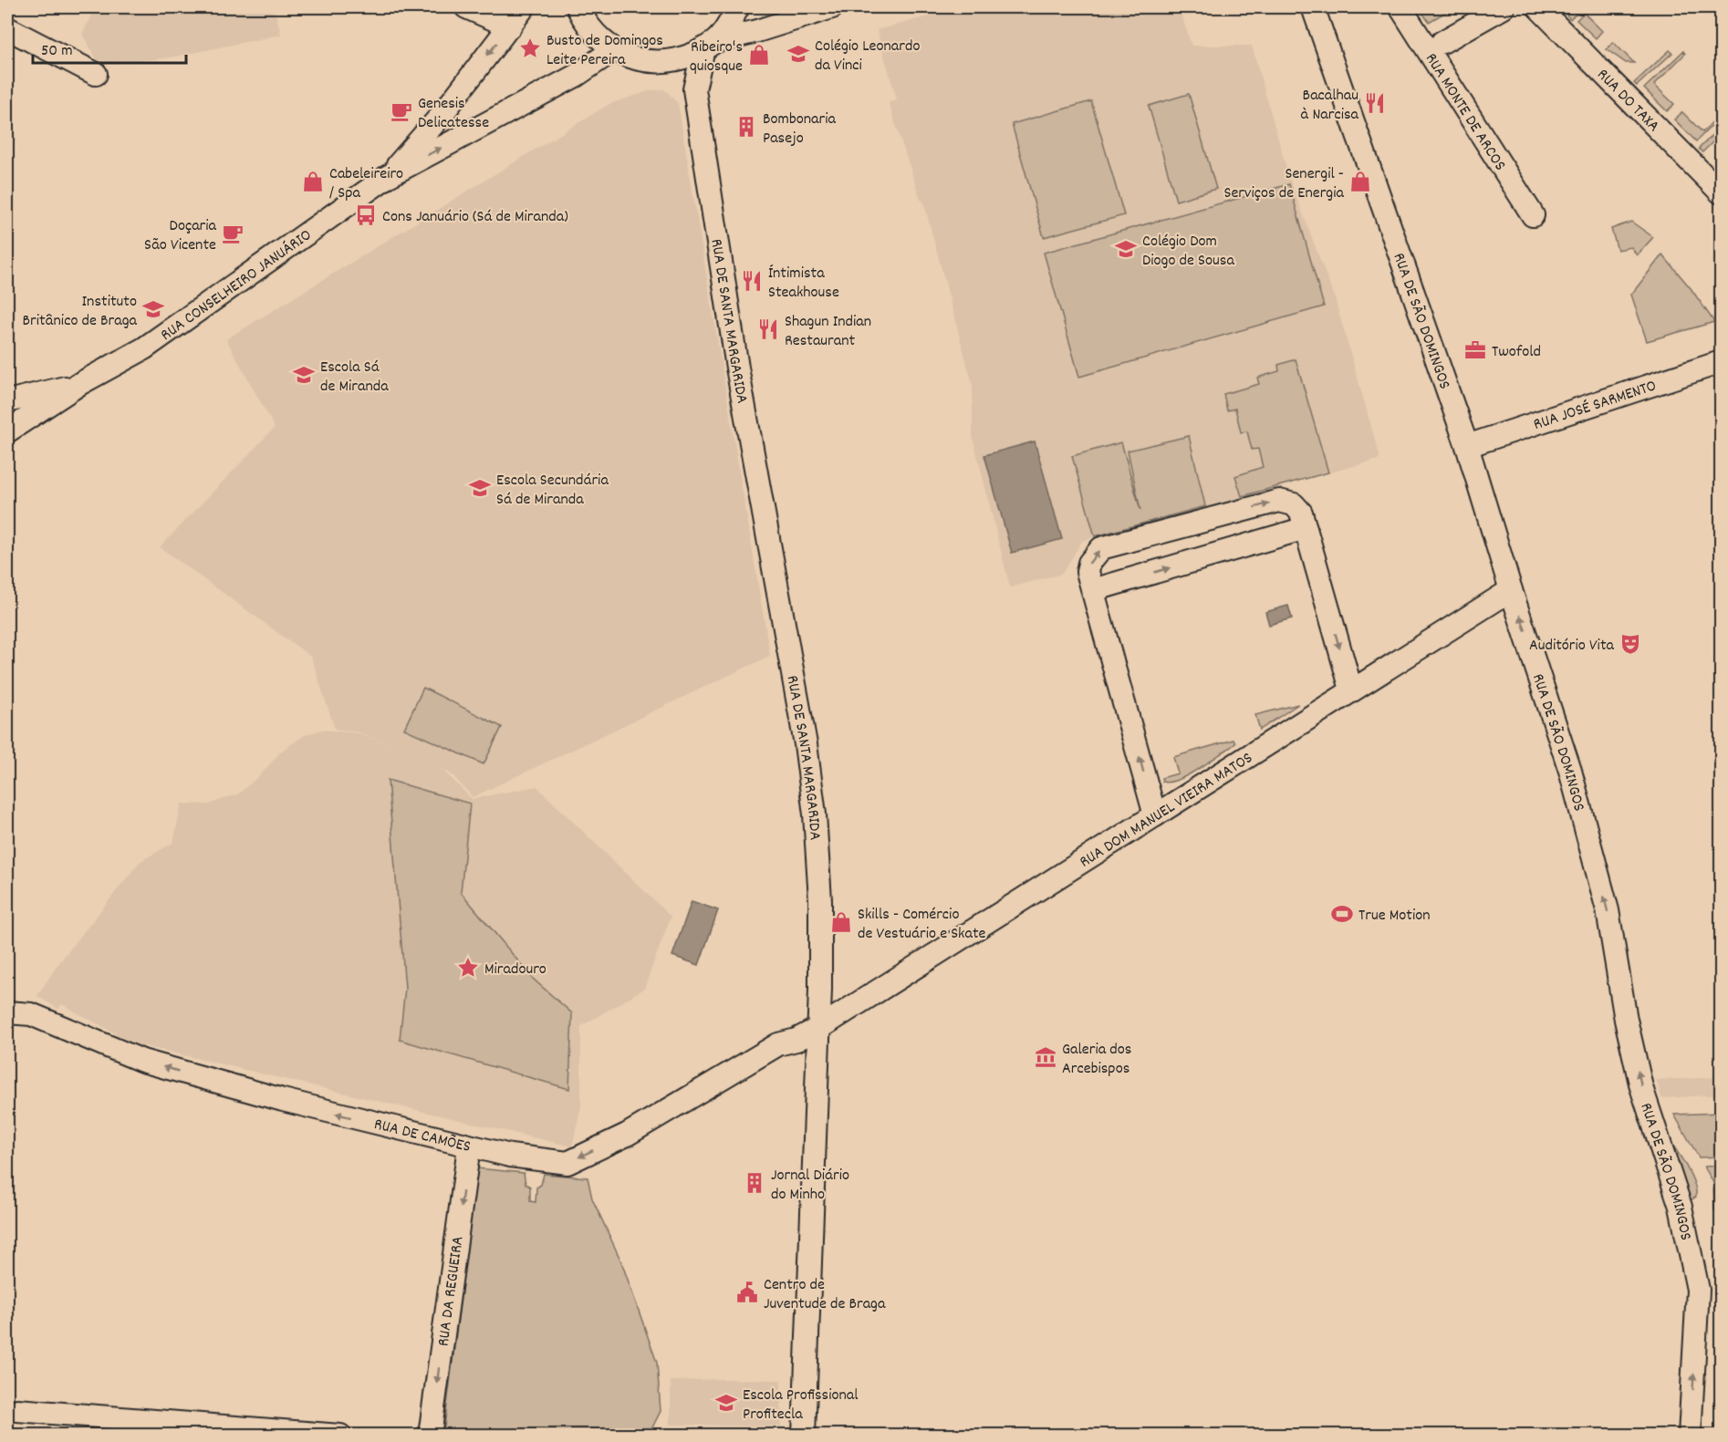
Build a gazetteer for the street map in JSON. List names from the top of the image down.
{
  "streets": {
    "street": [
      "RUA DO TAXA",
      "RUA MONTE DE ARCOS",
      "RUA CONSELHEIRO JANUÁRIO",
      "RUA DE SANTA MARGARIDA",
      "RUA DE SÃO DOMINGOS",
      "RUA JOSÉ SARMENTO",
      "RUA DOM MANUEL VIEIRA MATOS",
      "RUA DE CAMÕES",
      "RUA DA REGUEIRA"
    ]
  },
  "crossings": [
    ["RUA DE SANTA MARGARIDA", "RUA DOM MANUEL VIEIRA MATOS"],
    ["RUA DE SANTA MARGARIDA", "RUA DE CAMÕES"],
    ["RUA DE SÃO DOMINGOS", "RUA JOSÉ SARMENTO"],
    ["RUA DE SÃO DOMINGOS", "RUA DOM MANUEL VIEIRA MATOS"],
    ["RUA DOM MANUEL VIEIRA MATOS", "RUA DE CAMÕES"],
    ["RUA DE CAMÕES", "RUA DA REGUEIRA"]
  ],
  "one_way": ["RUA DE SÃO DOMINGOS", "RUA DE CAMÕES", "RUA DA REGUEIRA"],
  "places": {
    "place": ["Busto de Domingos Leite Pereira", "Miradouro"],
    "school or university": [
      "Colégio Leonardo da Vinci",
      "Colégio Dom Diogo de Sousa",
      "Instituto Britânico de Braga",
      "Escola Sá de Miranda",
      "Escola Secundária Sá de Miranda",
      "Escola Profissional Profitecla"
    ],
    "shop": [
      "Ribeiro's quiosque",
      "Cabeleireiro / Spa",
      "Senergil - Serviços de Energia",
      "Skills - Comércio de Vestuário e Skate"
    ],
    "restaurant": ["Bacalhau à Narcisa", "Íntimista Steakhouse", "Shagun Indian Restaurant"],
    "cafe": ["Genesis Delicatesse", "Doçaria São Vicente"],
    "building": ["Bombonaria Pasejo", "Jornal Diário do Minho"],
    "bus stop": ["Cons Januário (Sá de Miranda)"],
    "office": ["Twofold"],
    "theatre": ["Auditório Vita"],
    "sports": ["True Motion"],
    "museum": ["Galeria dos Arcebispos"],
    "public building": ["Centro de Juventude de Braga"]
  },
  "scale_bar": "50 m"
}
